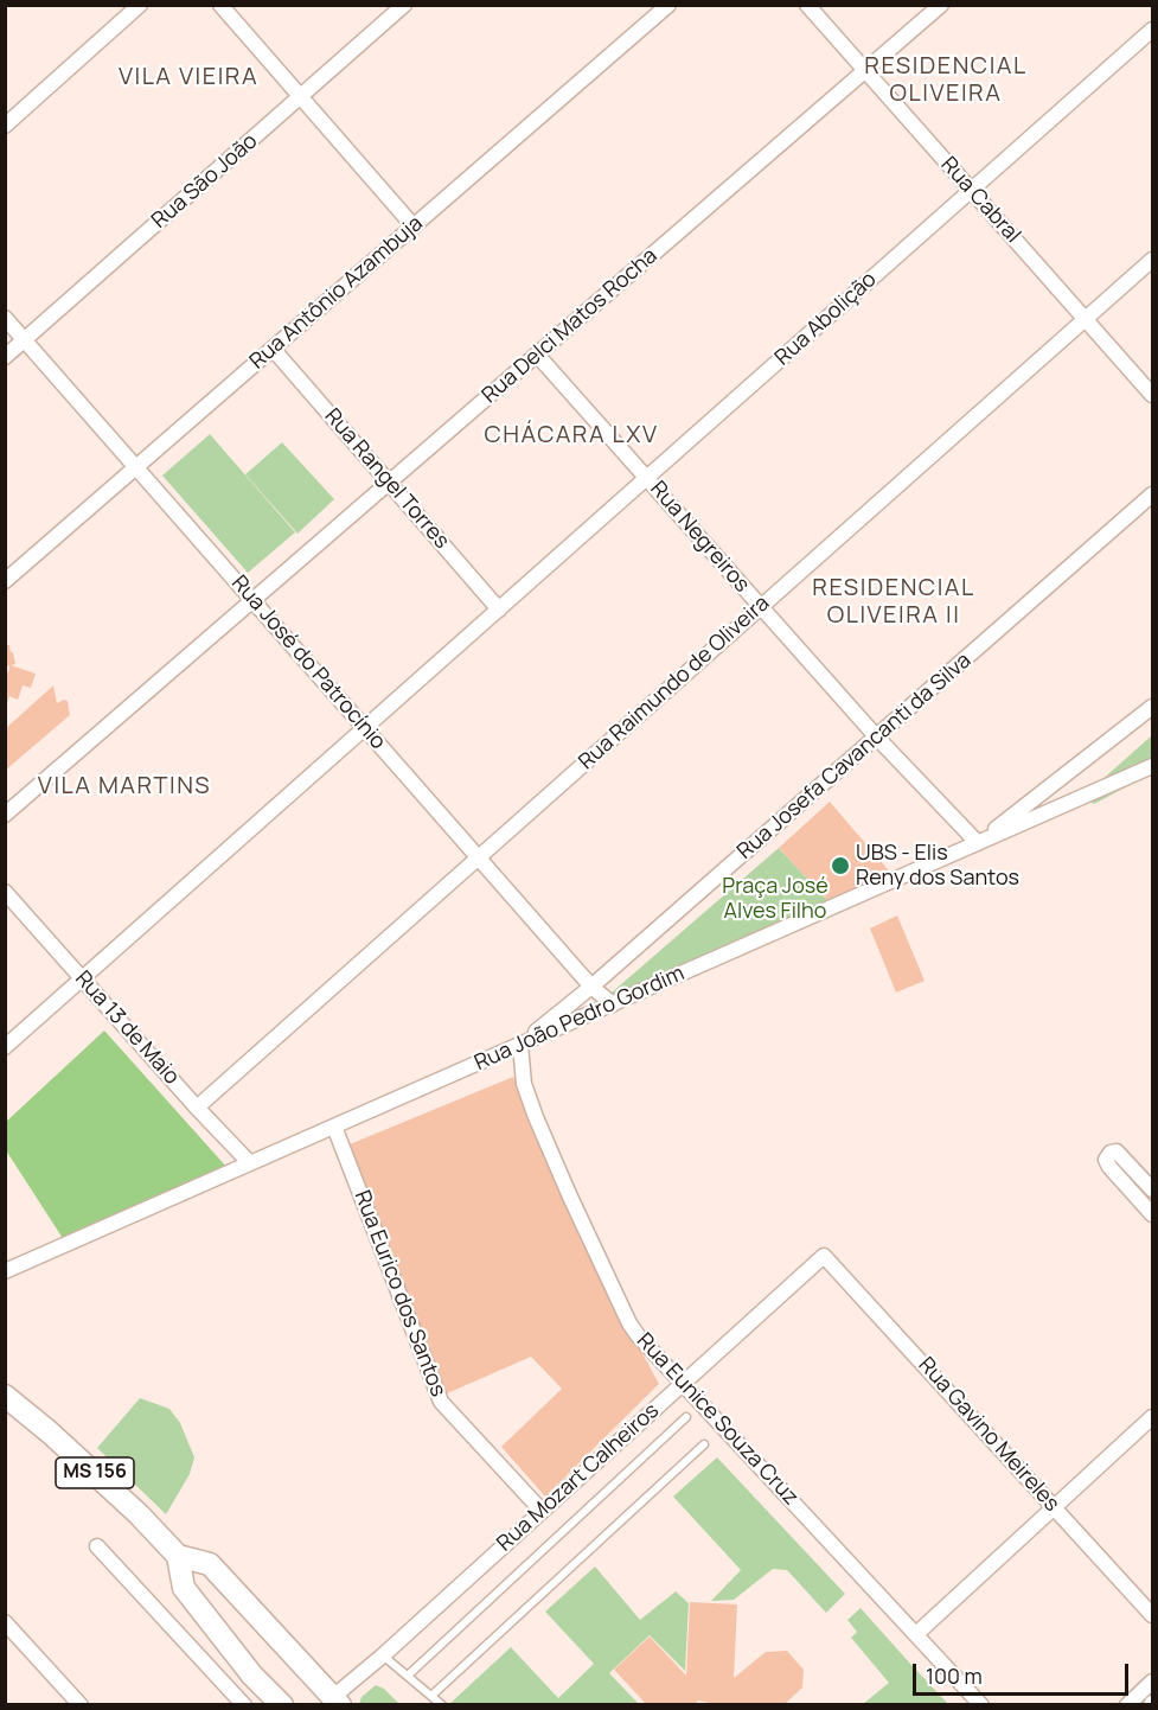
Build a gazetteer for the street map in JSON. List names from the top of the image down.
{
  "streets": {
    "main road": ["MS 156"],
    "street": [
      "Rua São João",
      "Rua Cabral",
      "Rua Antônio Azambuja",
      "Rua Abolição",
      "Rua Delci Matos Rocha",
      "Rua Rangel Torres",
      "Rua Negreiros",
      "Rua José do Patrocínio",
      "Rua Raimundo de Oliveira",
      "Rua Josefa Cavancanti da Silva",
      "Rua João Pedro Gordim",
      "Rua 13 de Maio",
      "Rua Eurico dos Santos",
      "Rua Eunice Souza Cruz",
      "Rua Gavino Meireles",
      "Rua Mozart Calheiros"
    ]
  },
  "crossings": [
    ["Rua São João", "Rua José do Patrocínio"],
    ["Rua Cabral", "Rua Abolição"],
    ["Rua Cabral", "Rua Delci Matos Rocha"],
    ["Rua Cabral", "Rua Raimundo de Oliveira"],
    ["Rua Antônio Azambuja", "Rua Rangel Torres"],
    ["Rua Antônio Azambuja", "Rua José do Patrocínio"],
    ["Rua Abolição", "Rua Rangel Torres"],
    ["Rua Abolição", "Rua Negreiros"],
    ["Rua Abolição", "Rua José do Patrocínio"],
    ["Rua Abolição", "Rua 13 de Maio"],
    ["Rua Delci Matos Rocha", "Rua Rangel Torres"],
    ["Rua Delci Matos Rocha", "Rua Negreiros"],
    ["Rua Delci Matos Rocha", "Rua José do Patrocínio"],
    ["Rua Negreiros", "Rua Raimundo de Oliveira"],
    ["Rua Negreiros", "Rua Josefa Cavancanti da Silva"],
    ["Rua Negreiros", "Rua João Pedro Gordim"],
    ["Rua José do Patrocínio", "Rua Raimundo de Oliveira"],
    ["Rua José do Patrocínio", "Rua Josefa Cavancanti da Silva"],
    ["Rua José do Patrocínio", "Rua João Pedro Gordim"],
    ["Rua Raimundo de Oliveira", "Rua 13 de Maio"],
    ["Rua Josefa Cavancanti da Silva", "Rua João Pedro Gordim"],
    ["Rua Josefa Cavancanti da Silva", "Rua Eunice Souza Cruz"],
    ["Rua João Pedro Gordim", "Rua 13 de Maio"],
    ["Rua João Pedro Gordim", "Rua Eurico dos Santos"],
    ["Rua João Pedro Gordim", "Rua Eunice Souza Cruz"],
    ["Rua Eurico dos Santos", "Rua Mozart Calheiros"],
    ["Rua Eunice Souza Cruz", "Rua Mozart Calheiros"],
    ["Rua Gavino Meireles", "Rua Mozart Calheiros"],
    ["MS 156", "Rua Mozart Calheiros"]
  ],
  "districts": [
    "RESIDENCIAL OLIVEIRA",
    "VILA VIEIRA",
    "CHÁCARA LXV",
    "RESIDENCIAL OLIVEIRA II",
    "VILA MARTINS"
  ],
  "parks": ["Praça José Alves Filho"],
  "places": ["UBS - Elis Reny dos Santos"],
  "scale_bar": "100 m"
}
